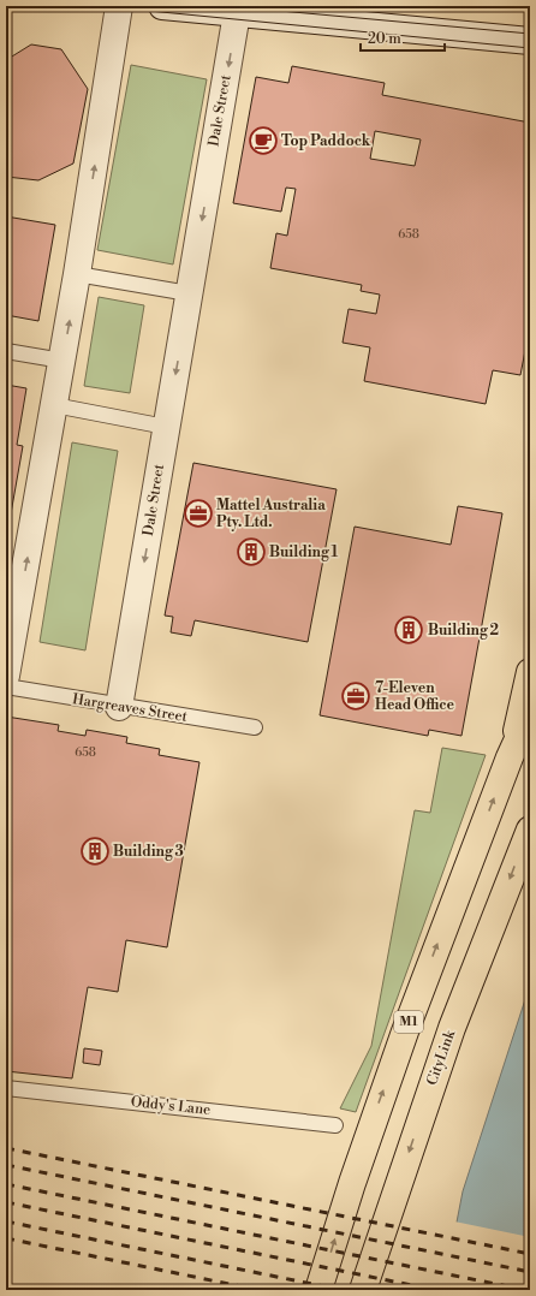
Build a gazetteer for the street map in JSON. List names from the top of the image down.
{
  "streets": {
    "highway": ["M1", "CityLink"],
    "street": ["Dale Street"],
    "lane": ["Hargreaves Street", "Oddy's Lane"]
  },
  "crossings": [
    ["Dale Street", "Hargreaves Street"]
  ],
  "places": {
    "cafe": ["Top Paddock"],
    "office": ["Mattel Australia Pty. Ltd.", "7-Eleven Head Office"],
    "building": ["Building 1", "Building 2", "Building 3"]
  },
  "house_numbers": ["658", "658"],
  "scale_bar": "20 m"
}
